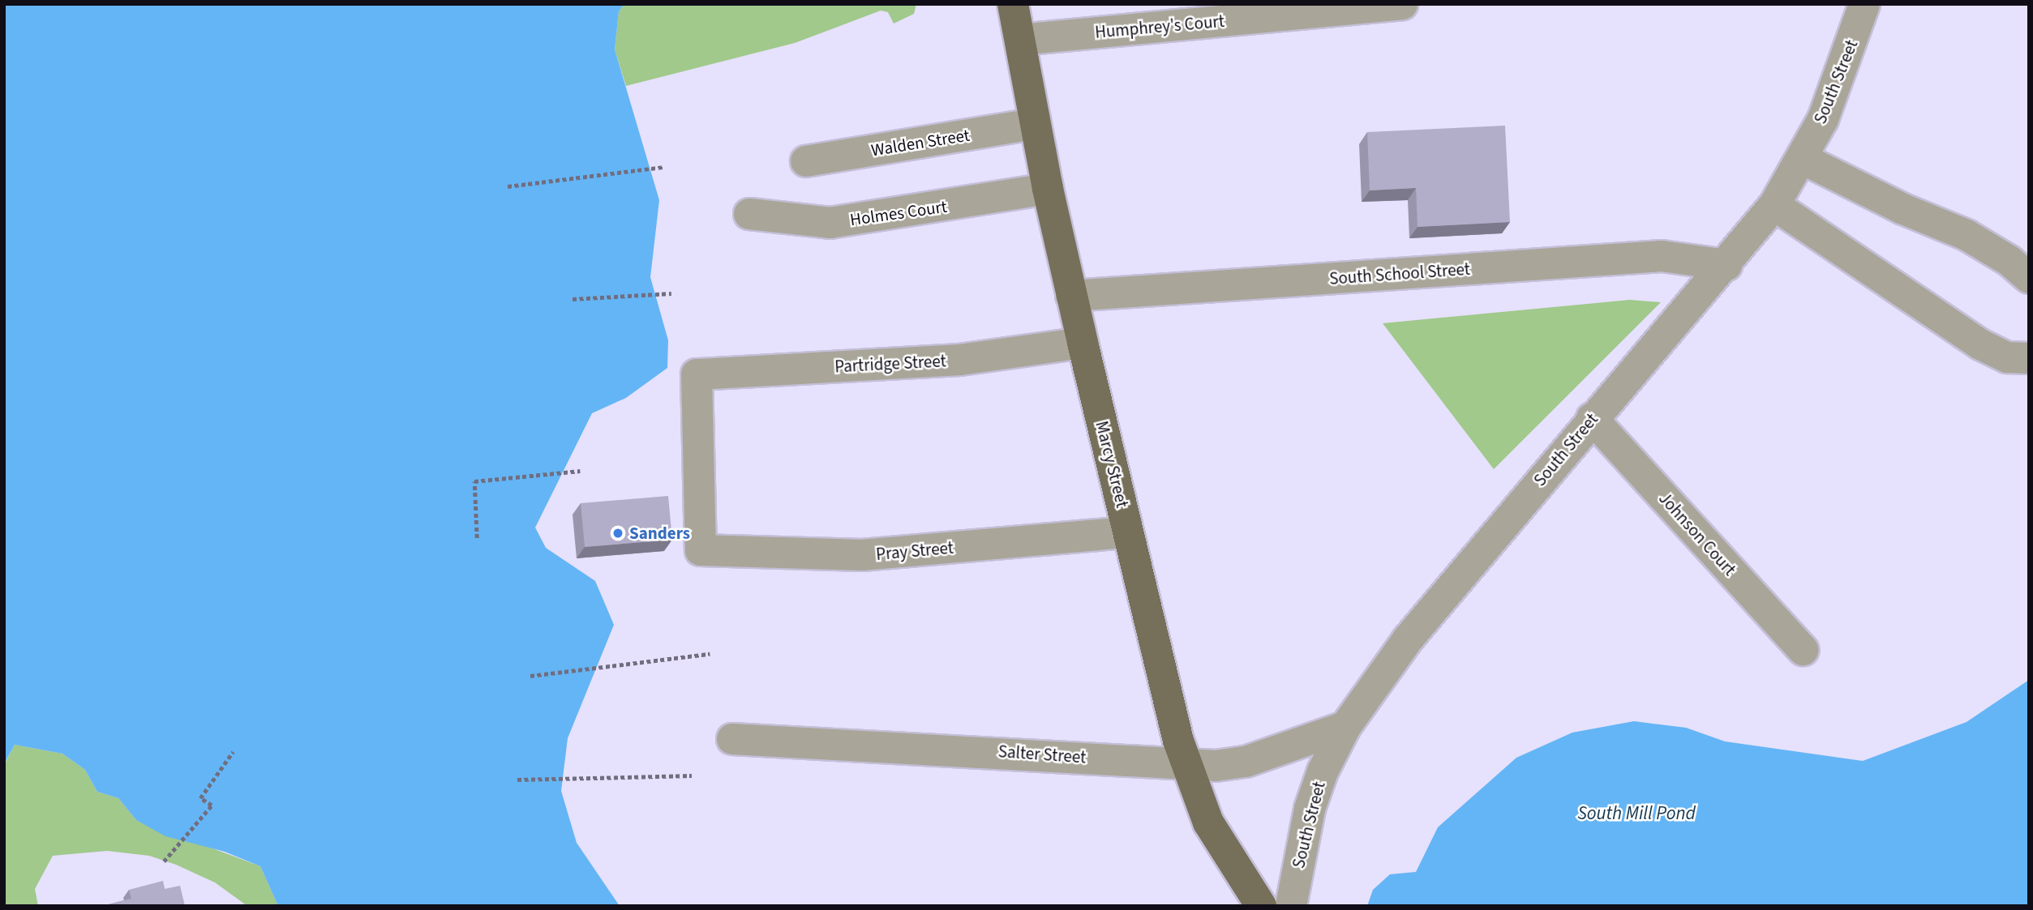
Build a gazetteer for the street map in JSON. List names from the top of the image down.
{
  "streets": {
    "main road": ["Marcy Street"],
    "street": [
      "Humphrey's Court",
      "South Street",
      "Walden Street",
      "Holmes Court",
      "South School Street",
      "Partridge Street",
      "Johnson Court",
      "Pray Street",
      "Salter Street"
    ]
  },
  "crossings": [
    ["Humphrey's Court", "Marcy Street"],
    ["South Street", "South School Street"],
    ["South Street", "Johnson Court"],
    ["South Street", "Salter Street"],
    ["Walden Street", "Marcy Street"],
    ["Holmes Court", "Marcy Street"],
    ["South School Street", "Marcy Street"],
    ["Partridge Street", "Marcy Street"],
    ["Partridge Street", "Pray Street"],
    ["Marcy Street", "Pray Street"],
    ["Marcy Street", "Salter Street"]
  ],
  "water": ["South Mill Pond"],
  "places": ["Sanders"]
}
